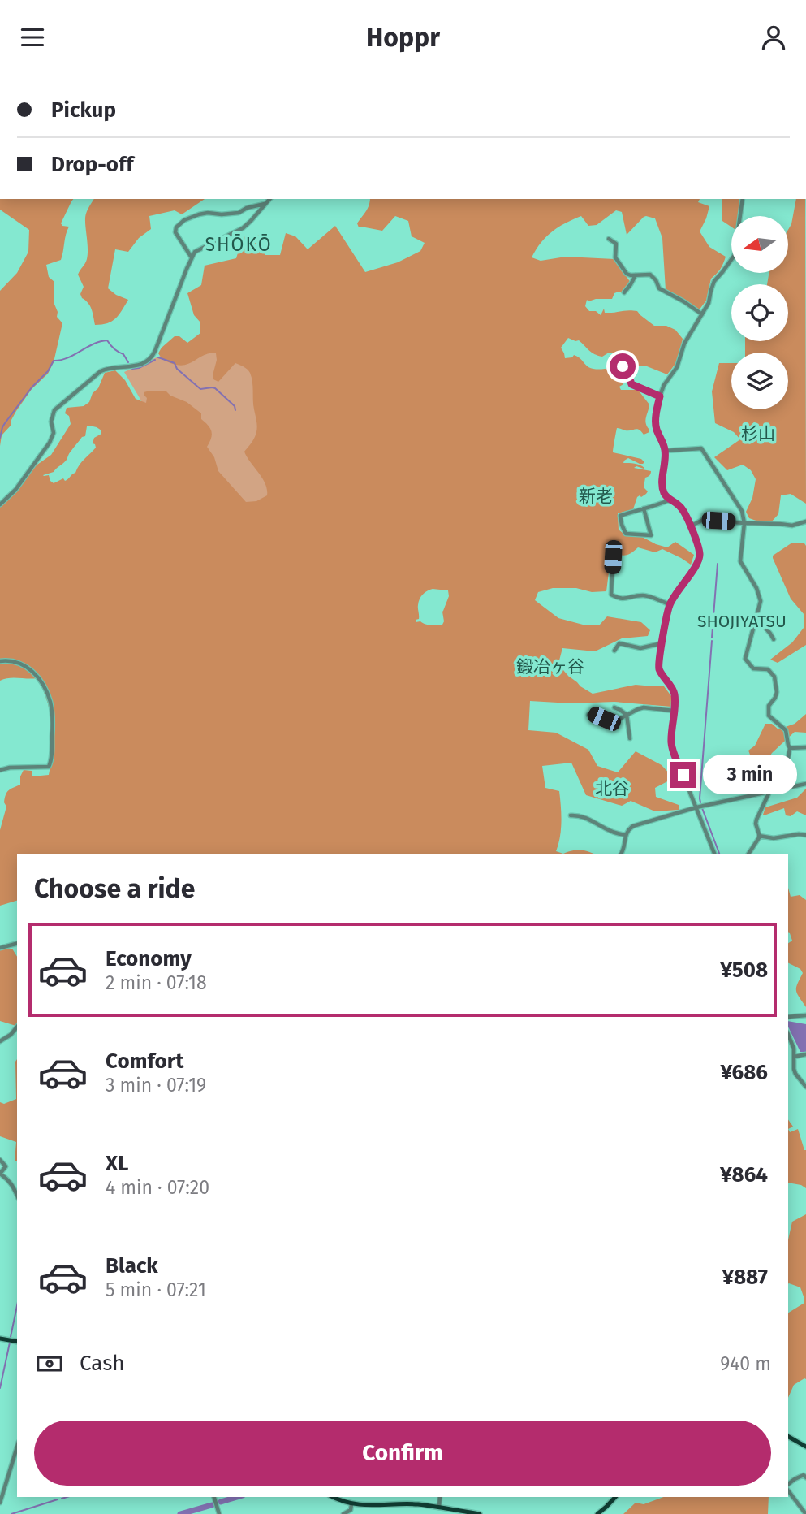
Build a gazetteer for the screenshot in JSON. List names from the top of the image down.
{
  "districts": [
    "SHŌKŌ",
    "杉山",
    "新老",
    "SHOJIYATSU",
    "鍛冶ヶ谷",
    "北谷"
  ],
  "north": "left",
  "page": {
    "header": "Hoppr",
    "banner": ["Pickup", "Drop-off"],
    "bubble": "3 min",
    "heading": "Choose a ride",
    "list": [
      {
        "name": "Economy",
        "note": "2 min · 07:18",
        "value": "¥508"
      },
      {
        "name": "Comfort",
        "note": "3 min · 07:19",
        "value": "¥686"
      },
      {
        "name": "XL",
        "note": "4 min · 07:20",
        "value": "¥864"
      },
      {
        "name": "Black",
        "note": "5 min · 07:21",
        "value": "¥887"
      }
    ],
    "pay": ["Cash", "940 m"],
    "buttons": "Confirm"
  }
}
